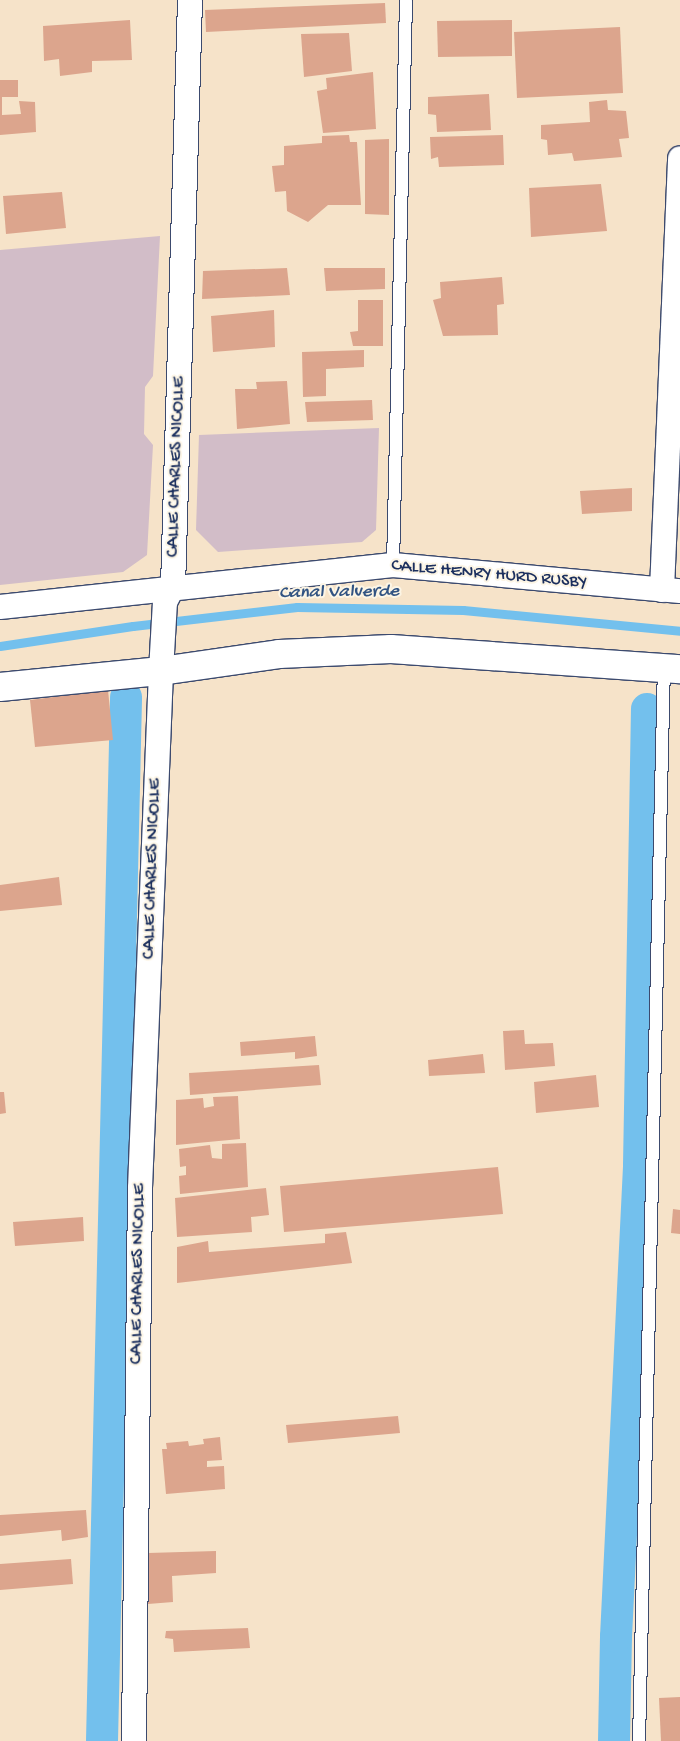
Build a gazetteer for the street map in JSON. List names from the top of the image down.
{
  "streets": {
    "street": ["CALLE CHARLES NICOLLE", "CALLE HENRY HURD RUSBY"]
  },
  "crossings": [
    ["CALLE CHARLES NICOLLE", "CALLE HENRY HURD RUSBY"]
  ],
  "water": ["Canal Valverde"]
}
